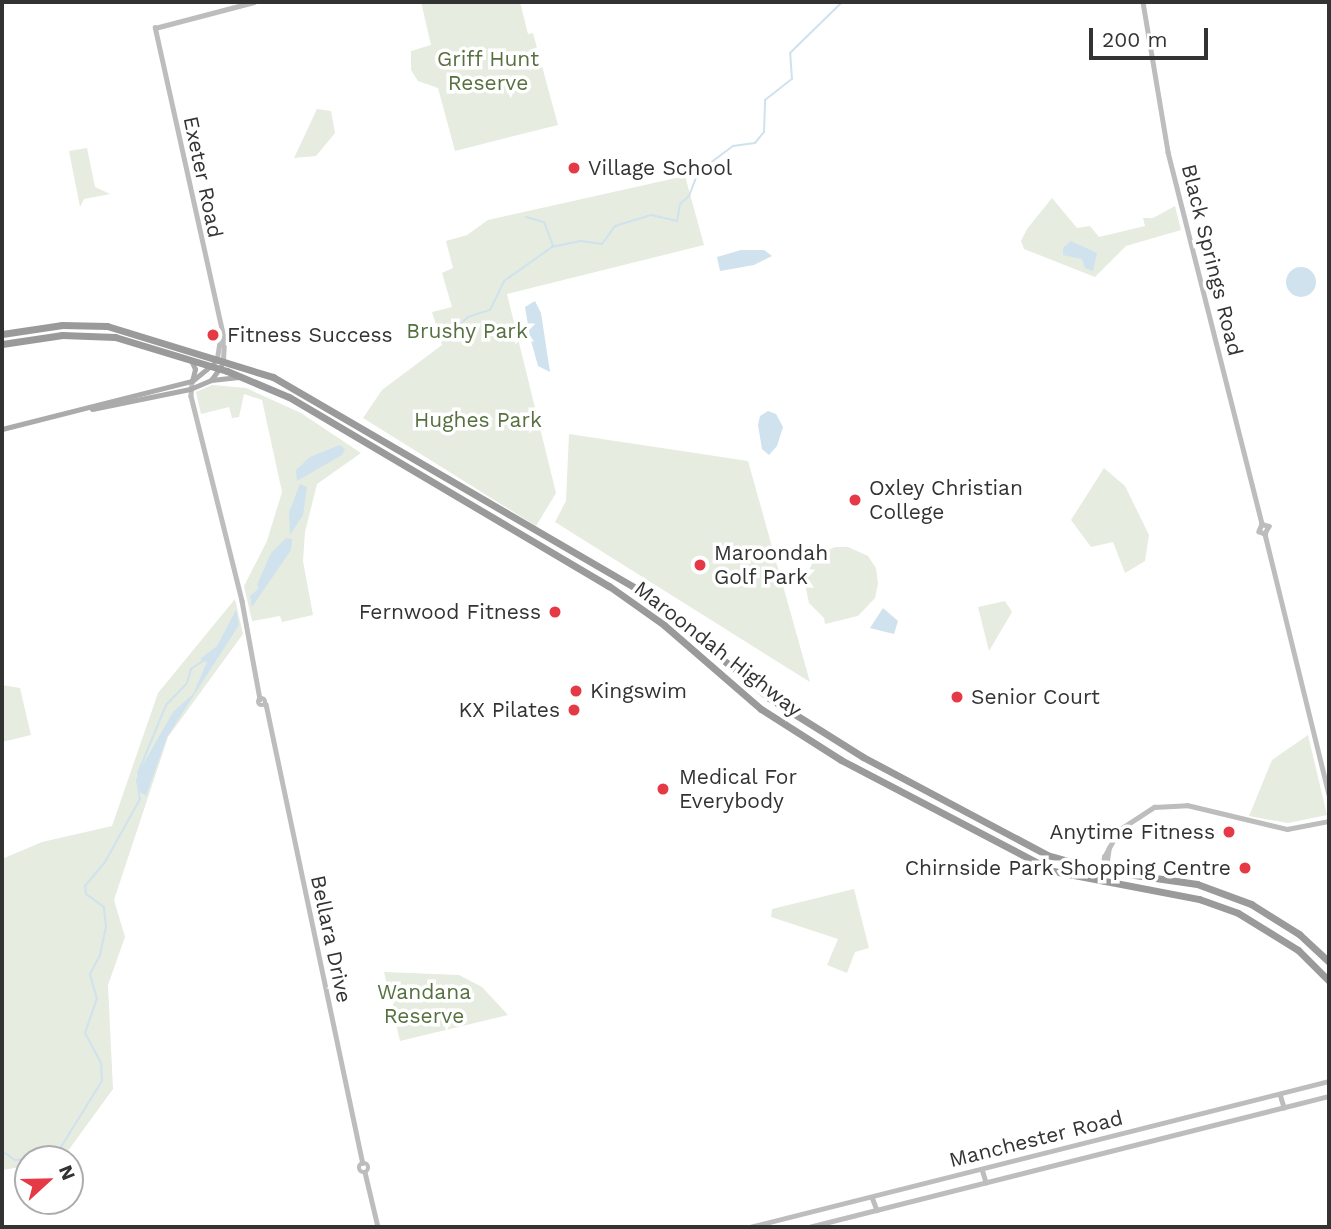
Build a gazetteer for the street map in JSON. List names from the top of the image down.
{
  "streets": {
    "highway": ["Maroondah Highway"],
    "main road": [
      "Exeter Road",
      "Black Springs Road",
      "Bellara Drive",
      "Manchester Road"
    ]
  },
  "crossings": [
    ["Exeter Road", "Maroondah Highway"]
  ],
  "parks": [
    "Griff Hunt Reserve",
    "Brushy Park",
    "Hughes Park",
    "Wandana Reserve"
  ],
  "places": [
    "Village School",
    "Fitness Success",
    "Oxley Christian College",
    "Maroondah Golf Park",
    "Fernwood Fitness",
    "Kingswim",
    "Senior Court",
    "KX Pilates",
    "Medical For Everybody",
    "Anytime Fitness",
    "Chirnside Park Shopping Centre"
  ],
  "scale_bar": "200 m",
  "north": "right"
}
